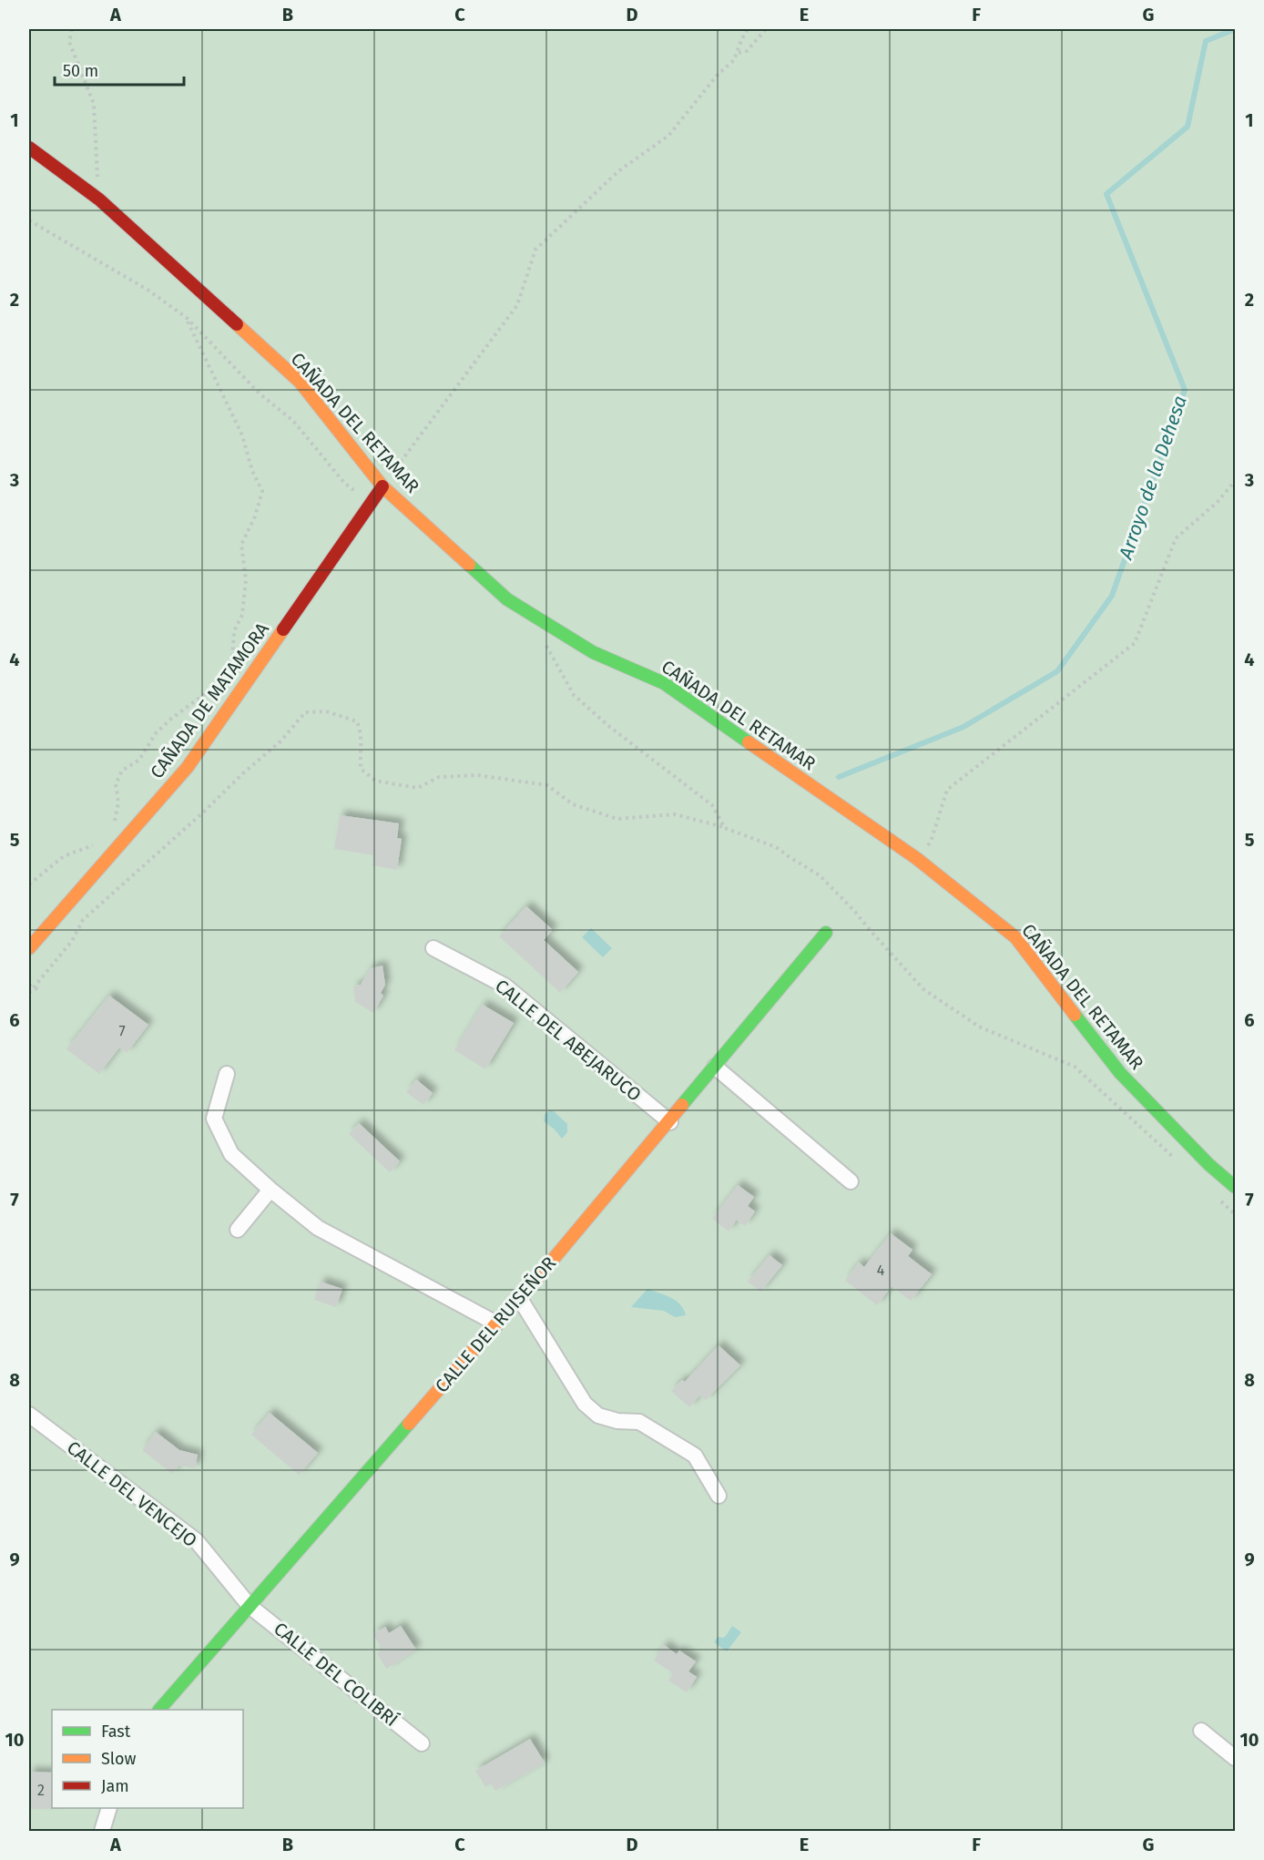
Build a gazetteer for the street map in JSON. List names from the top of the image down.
{
  "streets": {
    "street": [
      "CAÑADA DEL RETAMAR",
      "CAÑADA DE MATAMORA",
      "CALLE DEL ABEJARUCO",
      "CALLE DEL RUISEÑOR",
      "CALLE DEL VENCEJO",
      "CALLE DEL COLIBRÍ"
    ]
  },
  "crossings": [
    ["CAÑADA DEL RETAMAR", "CAÑADA DE MATAMORA"],
    ["CALLE DEL ABEJARUCO", "CALLE DEL RUISEÑOR"],
    ["CALLE DEL RUISEÑOR", "CALLE DEL VENCEJO"],
    ["CALLE DEL RUISEÑOR", "CALLE DEL COLIBRÍ"],
    ["CALLE DEL VENCEJO", "CALLE DEL COLIBRÍ"]
  ],
  "water": ["Arroyo de la Dehesa"],
  "house_numbers": ["7", "4", "2"],
  "legend": ["Fast", "Slow", "Jam"],
  "scale_bar": "50 m",
  "grid": {
    "columns": [
      "A",
      "B",
      "C",
      "D",
      "E",
      "F",
      "G"
    ],
    "rows": [
      "1",
      "2",
      "3",
      "4",
      "5",
      "6",
      "7",
      "8",
      "9",
      "10"
    ]
  }
}
